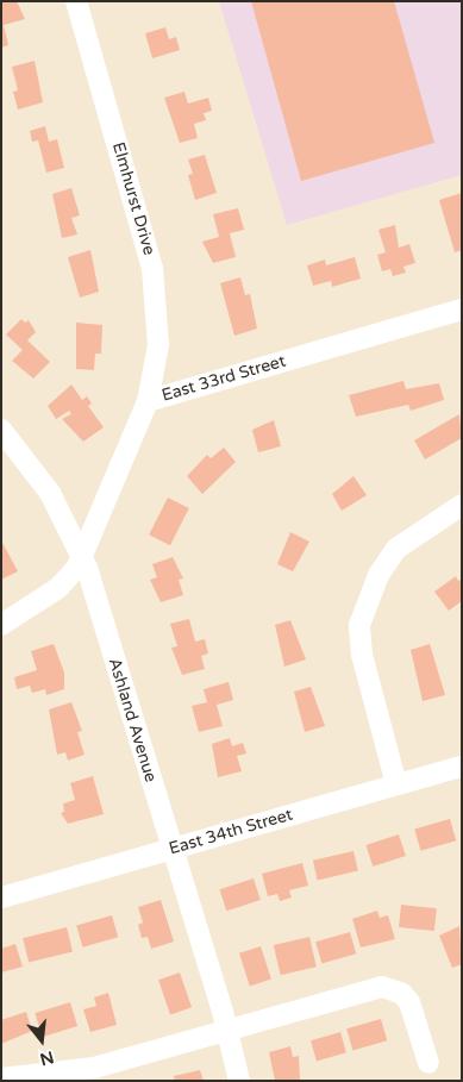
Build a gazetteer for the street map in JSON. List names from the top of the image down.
{
  "streets": {
    "street": [
      "Elmhurst Drive",
      "East 33rd Street",
      "Ashland Avenue",
      "East 34th Street"
    ]
  },
  "crossings": [
    ["Elmhurst Drive", "East 33rd Street"],
    ["East 33rd Street", "Ashland Avenue"],
    ["Ashland Avenue", "East 34th Street"]
  ],
  "north": "bottom"
}
